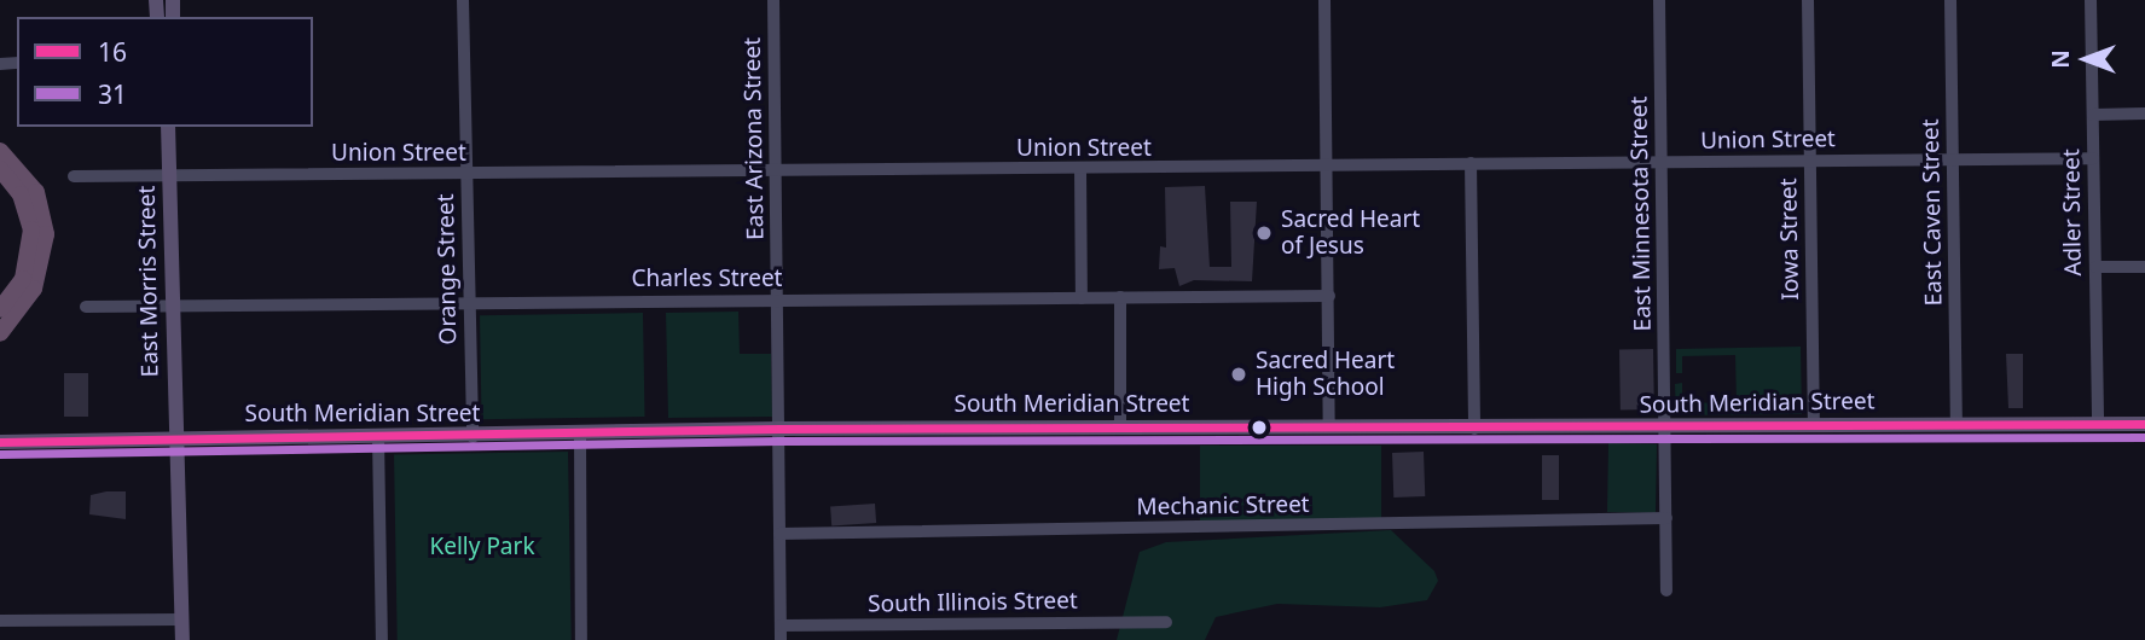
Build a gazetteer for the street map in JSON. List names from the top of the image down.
{
  "streets": {
    "main road": ["East Morris Street", "South Meridian Street"],
    "street": [
      "East Arizona Street",
      "Union Street",
      "East Caven Street",
      "Adler Street",
      "East Minnesota Street",
      "Iowa Street",
      "Orange Street",
      "Charles Street",
      "Mechanic Street",
      "South Illinois Street"
    ]
  },
  "crossings": [
    ["East Arizona Street", "Union Street"],
    ["East Arizona Street", "Charles Street"],
    ["East Arizona Street", "South Meridian Street"],
    ["East Arizona Street", "Mechanic Street"],
    ["East Arizona Street", "South Illinois Street"],
    ["Union Street", "East Caven Street"],
    ["Union Street", "Adler Street"],
    ["Union Street", "East Minnesota Street"],
    ["Union Street", "Iowa Street"],
    ["Union Street", "Orange Street"],
    ["Union Street", "East Morris Street"],
    ["East Caven Street", "South Meridian Street"],
    ["Adler Street", "South Meridian Street"],
    ["East Minnesota Street", "South Meridian Street"],
    ["East Minnesota Street", "Mechanic Street"],
    ["Iowa Street", "South Meridian Street"],
    ["Orange Street", "Charles Street"],
    ["Orange Street", "South Meridian Street"],
    ["Charles Street", "East Morris Street"],
    ["East Morris Street", "South Meridian Street"]
  ],
  "parks": ["Kelly Park"],
  "places": ["Sacred Heart of Jesus", "Sacred Heart High School"],
  "lines": ["transit line 16", "transit line 31"],
  "legend": ["16", "31"],
  "north": "left"
}
